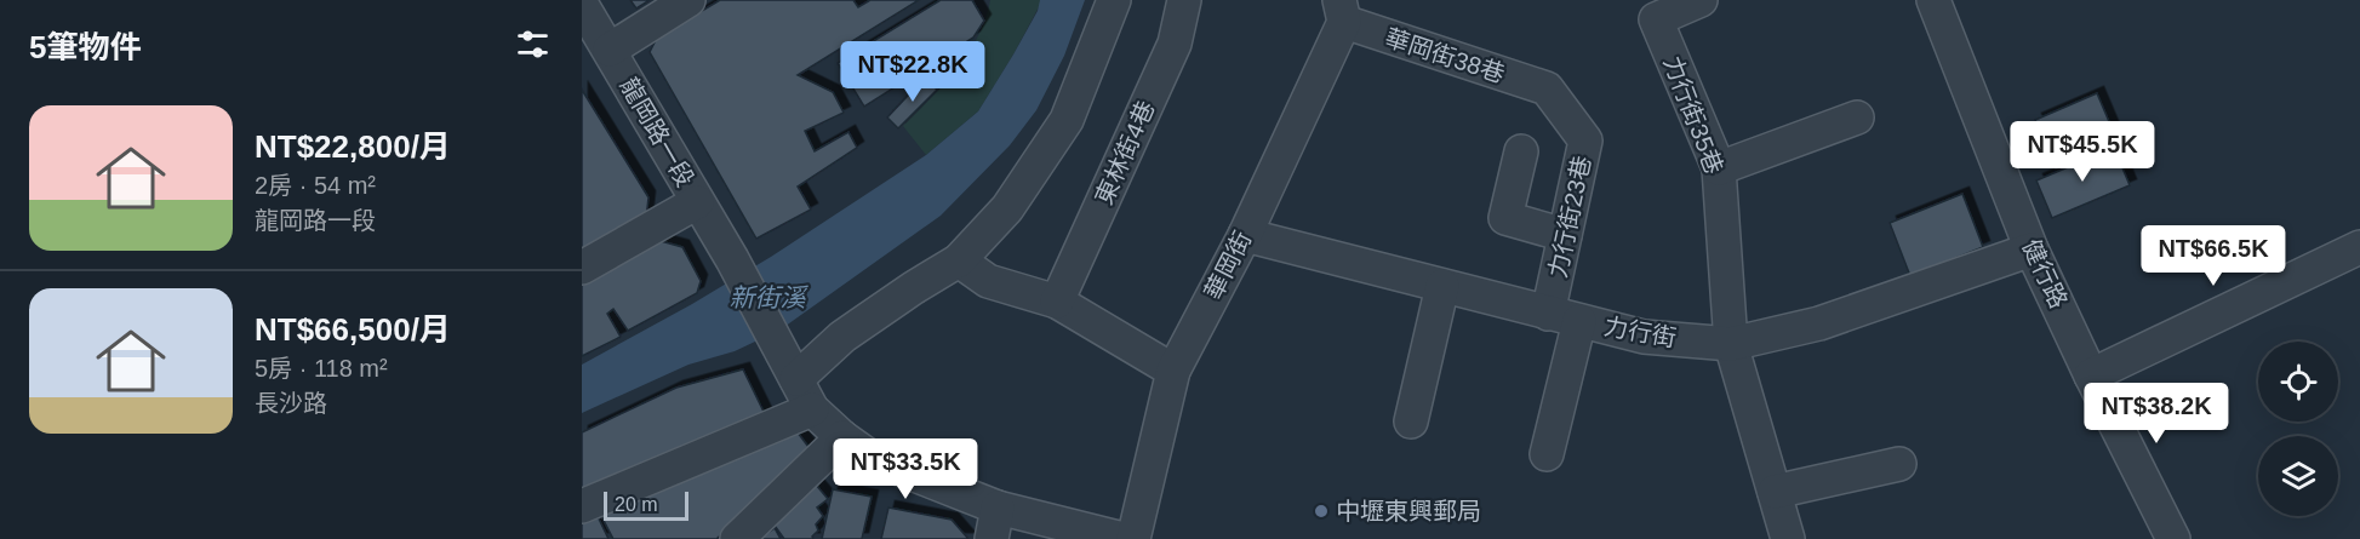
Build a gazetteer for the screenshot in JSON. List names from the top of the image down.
{
  "streets": {
    "street": [
      "華岡街38巷",
      "力行街35巷",
      "龍岡路一段",
      "東林街4巷",
      "力行街23巷",
      "華岡街",
      "健行路",
      "力行街"
    ]
  },
  "crossings": [
    ["華岡街38巷", "力行街23巷"],
    ["華岡街38巷", "華岡街"],
    ["力行街35巷", "力行街"],
    ["力行街23巷", "力行街"],
    ["華岡街", "力行街"],
    ["健行路", "力行街"]
  ],
  "water": ["新街溪"],
  "places": ["中壢東興郵局"],
  "scale_bar": "20 m",
  "page": {
    "heading": "5筆物件",
    "price": [
      "NT$22.8K",
      "NT$45.5K",
      "NT$66.5K",
      "NT$38.2K",
      "NT$33.5K"
    ],
    "list": [
      {
        "name": "NT$22,800/月",
        "note": "2房 · 54 m² · 龍岡路一段"
      },
      {
        "name": "NT$66,500/月",
        "note": "5房 · 118 m² · 長沙路"
      }
    ],
    "scale": "20 m"
  }
}
